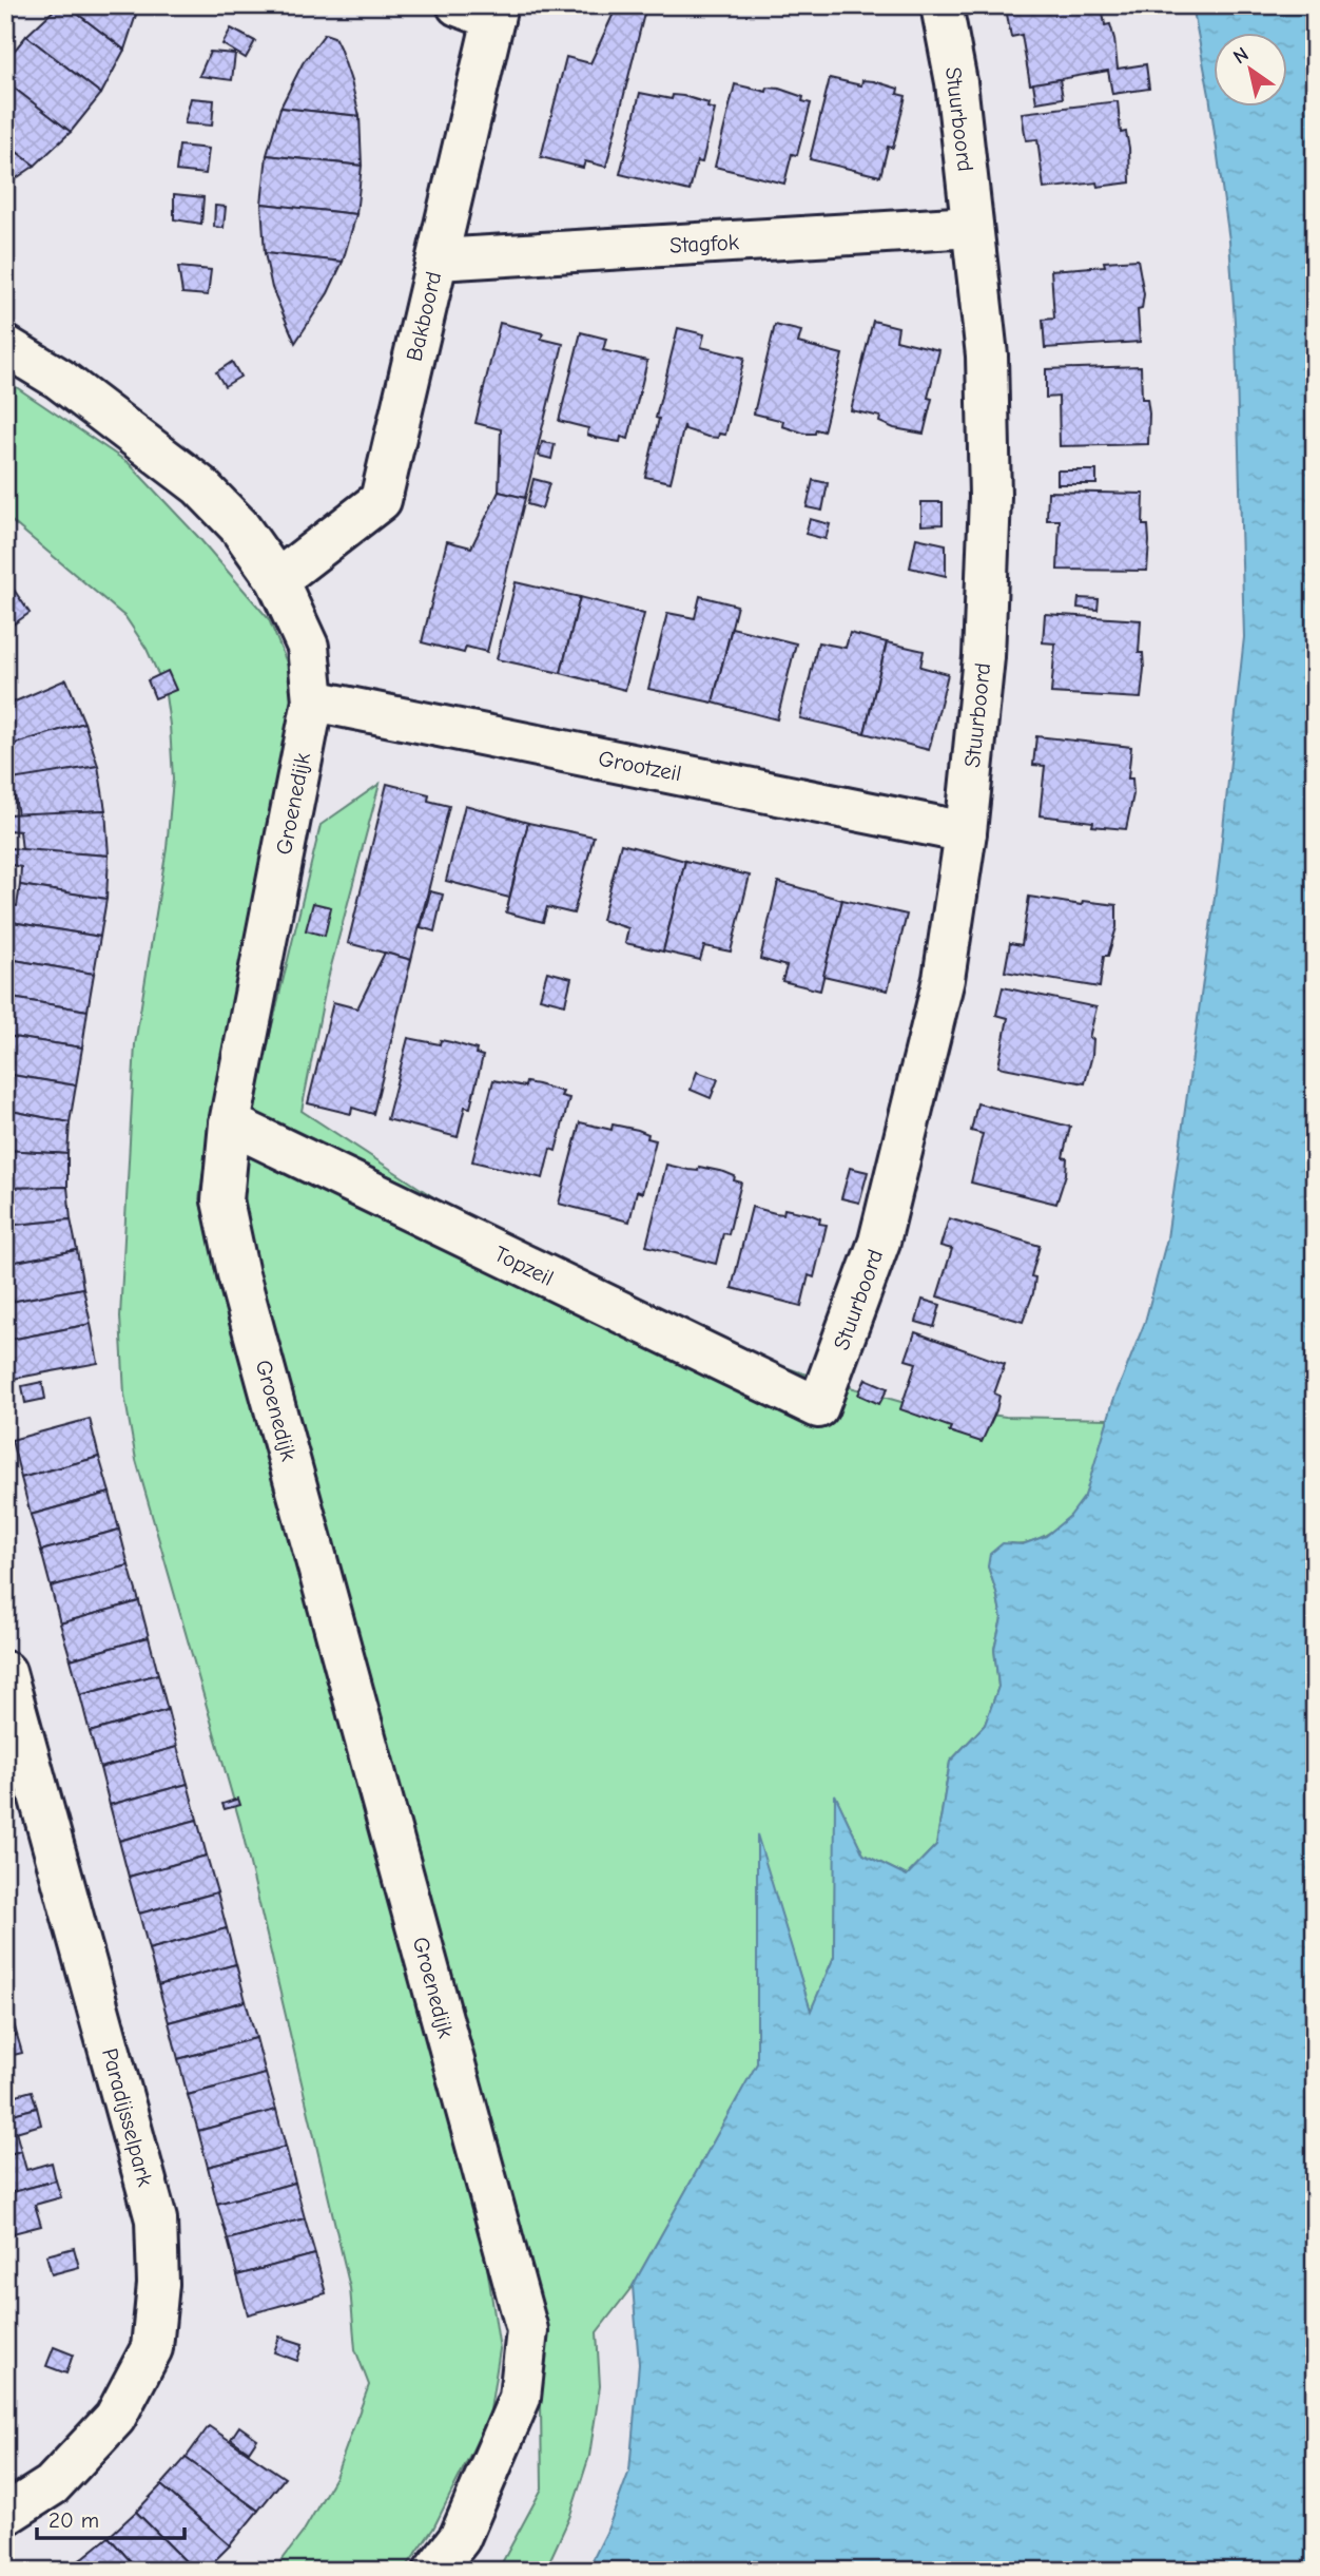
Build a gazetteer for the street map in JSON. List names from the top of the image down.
{
  "streets": {
    "street": [
      "Stuurboord",
      "Stagfok",
      "Bakboord",
      "Grootzeil",
      "Groenedijk",
      "Topzeil",
      "Paradijsselpark"
    ]
  },
  "crossings": [
    ["Stuurboord", "Stagfok"],
    ["Stuurboord", "Grootzeil"],
    ["Stuurboord", "Topzeil"],
    ["Stagfok", "Bakboord"],
    ["Bakboord", "Groenedijk"],
    ["Grootzeil", "Groenedijk"],
    ["Groenedijk", "Topzeil"]
  ],
  "scale_bar": "20 m",
  "north": "top left"
}
